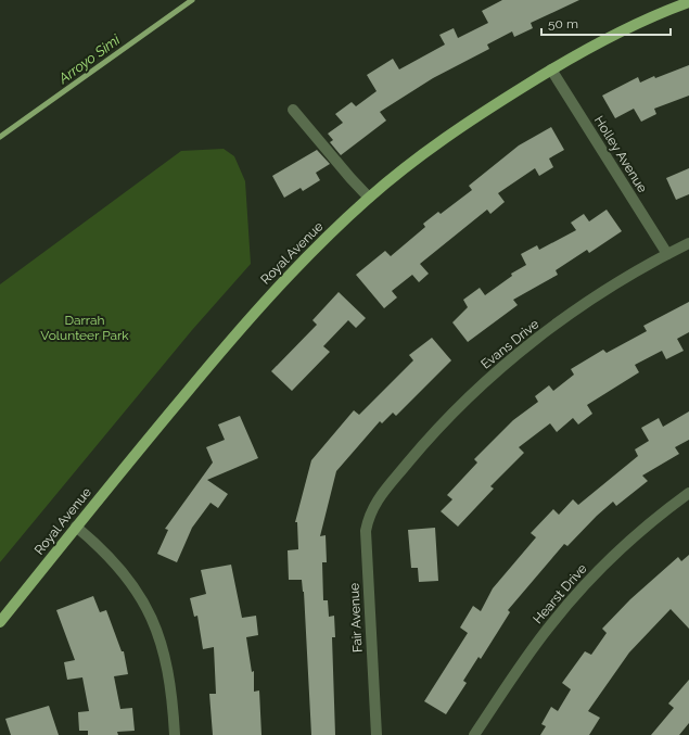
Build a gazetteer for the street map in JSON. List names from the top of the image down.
{
  "streets": {
    "main road": ["Royal Avenue"],
    "street": [
      "Holley Avenue",
      "Evans Drive",
      "Hearst Drive",
      "Fair Avenue"
    ]
  },
  "crossings": [
    ["Holley Avenue", "Royal Avenue"],
    ["Holley Avenue", "Evans Drive"],
    ["Evans Drive", "Fair Avenue"]
  ],
  "water": ["Arroyo Simi"],
  "parks": ["Darrah Volunteer Park"],
  "scale_bar": "50 m"
}
